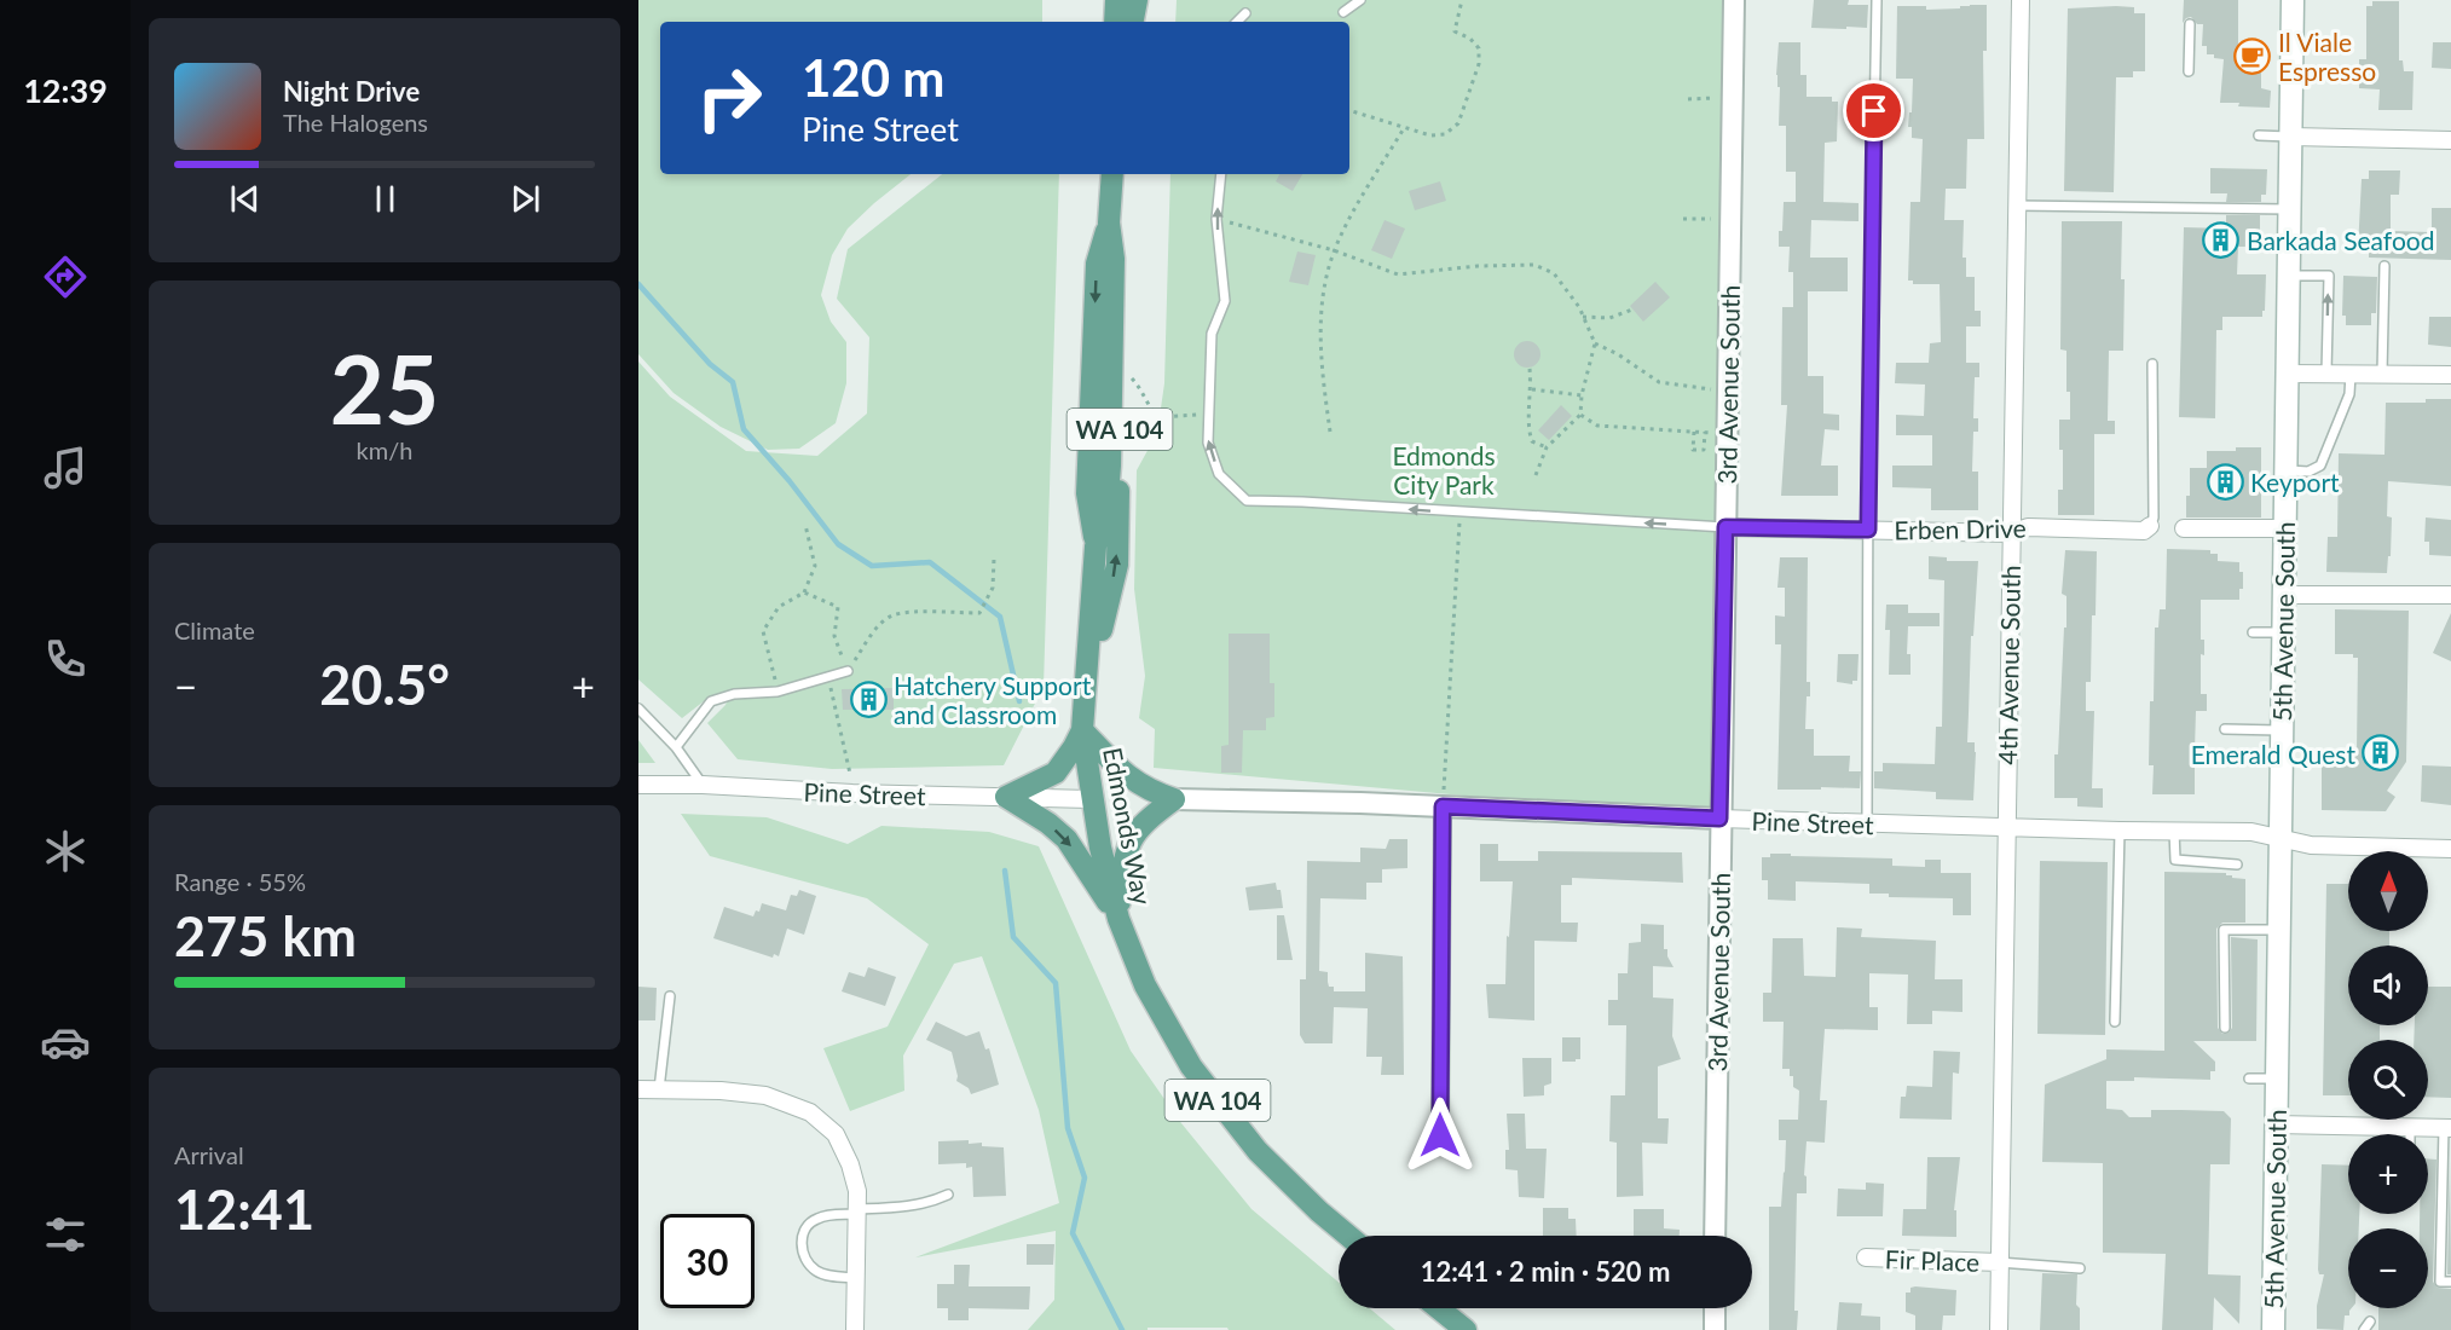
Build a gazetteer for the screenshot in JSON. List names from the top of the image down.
{
  "streets": {
    "main road": ["WA 104", "5th Avenue South", "Edmonds Way"],
    "street": [
      "3rd Avenue South",
      "Erben Drive",
      "4th Avenue South",
      "Pine Street",
      "Fir Place"
    ]
  },
  "crossings": [
    ["3rd Avenue South", "Erben Drive"],
    ["3rd Avenue South", "Pine Street"],
    ["WA 104", "Edmonds Way"],
    ["Erben Drive", "4th Avenue South"],
    ["5th Avenue South", "Pine Street"],
    ["4th Avenue South", "Pine Street"],
    ["4th Avenue South", "Fir Place"],
    ["Pine Street", "Edmonds Way"]
  ],
  "parks": ["Edmonds City Park"],
  "places": {
    "cafe": ["Il Viale Espresso"],
    "building": [
      "Barkada Seafood",
      "Keyport",
      "Hatchery Support and Classroom",
      "Emerald Quest"
    ]
  },
  "north": "top",
  "page": {
    "tabs": "12:39",
    "turn": ["120 m", "Pine Street"],
    "song": ["Night Drive", "The Halogens"],
    "tile": [
      ["25", "km/h"],
      "Climate",
      ["Range · 55%", "275 km"],
      ["Arrival", "12:41"]
    ],
    "heat": ["−", "20.5°", "+"],
    "map_buttons": ["+", "−"],
    "limit": "30",
    "trip": "12:41 · 2 min · 520 m"
  }
}
